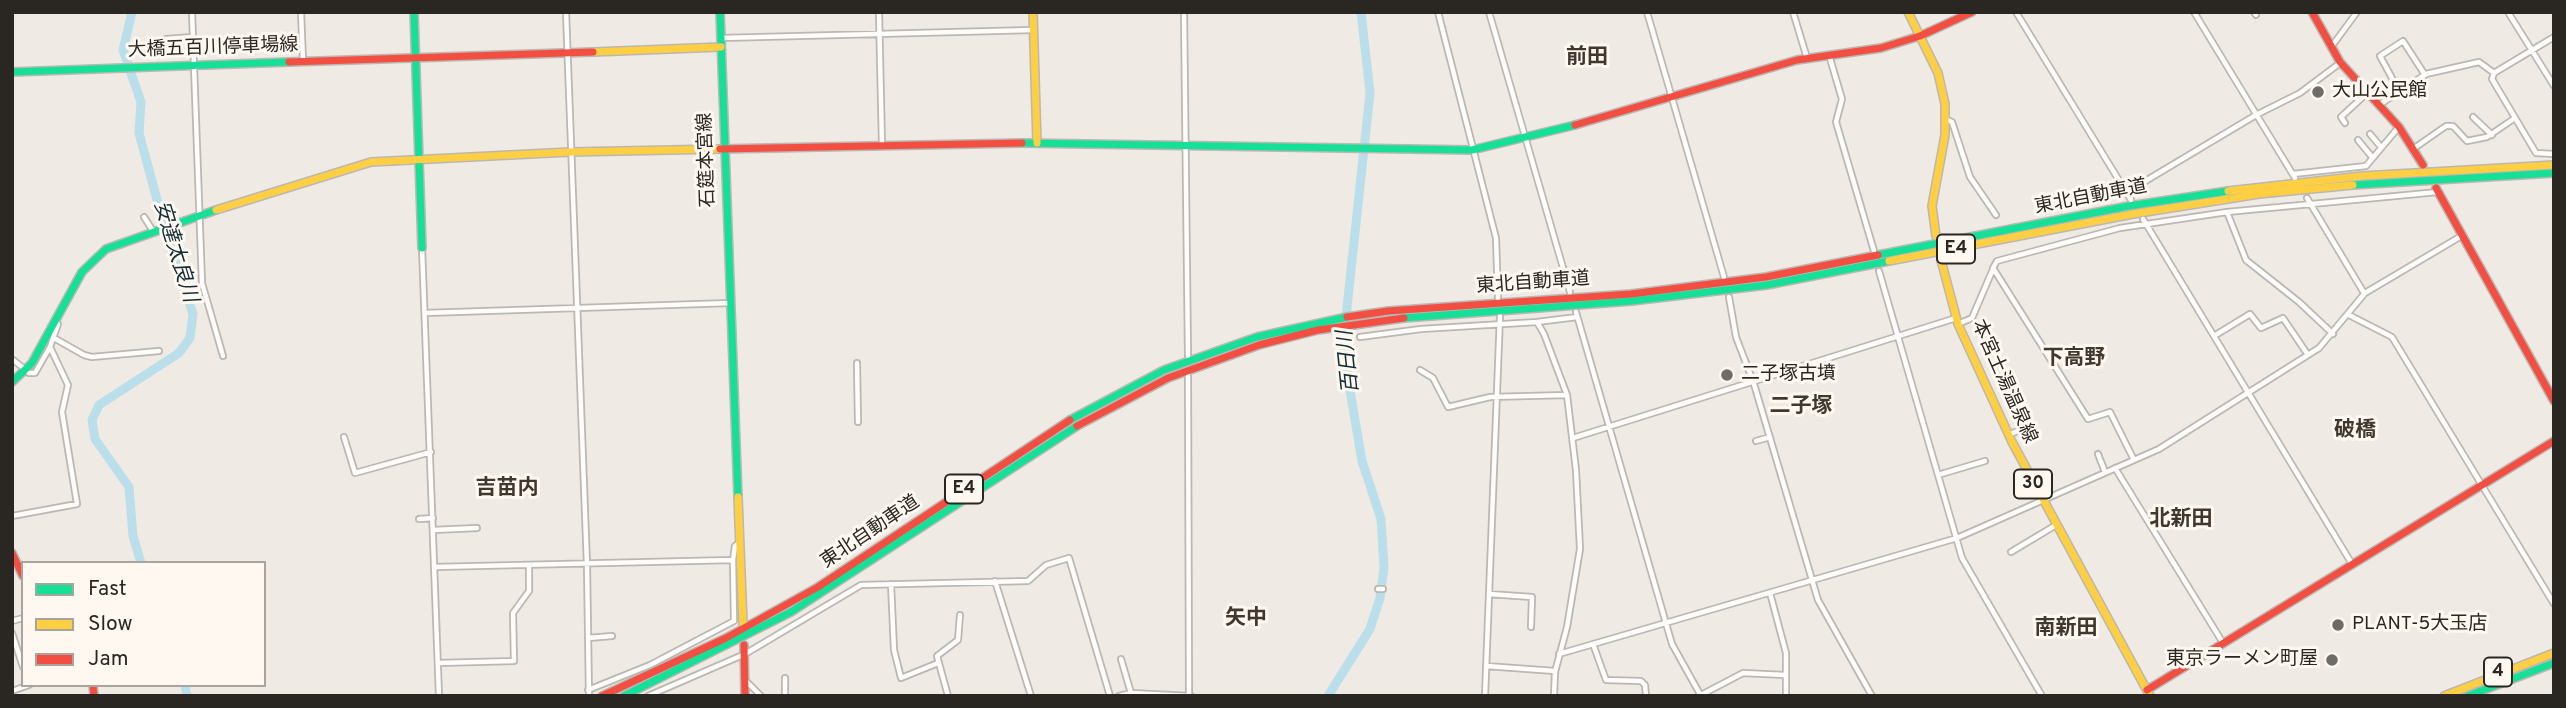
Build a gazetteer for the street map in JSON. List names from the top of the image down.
{
  "streets": {
    "main road": [
      "大橋五百川停車場線",
      "石筵本宮線",
      "東北自動車道",
      "E4",
      "本宮土湯温泉線",
      "30",
      "4"
    ]
  },
  "districts": [
    "前田",
    "下高野",
    "二子塚",
    "破橋",
    "吉苗内",
    "北新田",
    "矢中",
    "南新田"
  ],
  "water": ["安達太良川", "百日川"],
  "places": [
    "大山公民館",
    "二子塚古墳",
    "PLANT-5大玉店",
    "東京ラーメン町屋"
  ],
  "legend": ["Fast", "Slow", "Jam"]
}
